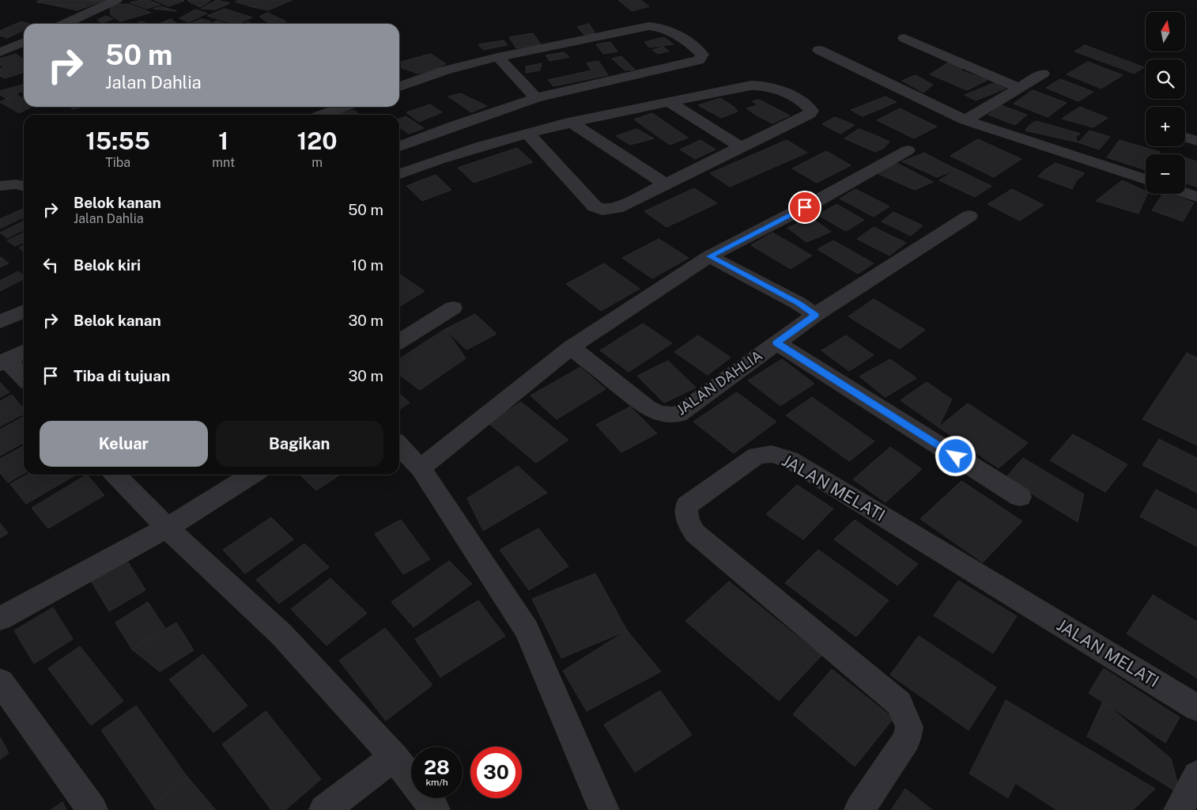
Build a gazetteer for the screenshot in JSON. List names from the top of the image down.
{
  "streets": {
    "street": ["JALAN DAHLIA", "JALAN MELATI"]
  },
  "north": "top",
  "page": {
    "map_buttons": ["+", "−"],
    "turn": ["50 m", "Jalan Dahlia"],
    "eta": [
      "15:55",
      "Tiba",
      "1",
      "mnt",
      "120",
      "m"
    ],
    "list": [
      {
        "name": "Belok kanan",
        "note": "Jalan Dahlia",
        "value": "50 m"
      },
      {
        "name": "Belok kiri",
        "value": "10 m"
      },
      {
        "name": "Belok kanan",
        "value": "30 m"
      },
      {
        "name": "Tiba di tujuan",
        "value": "30 m"
      }
    ],
    "buttons": ["Keluar", "Bagikan"],
    "speed": "28 km/h",
    "limit": "30"
  }
}
